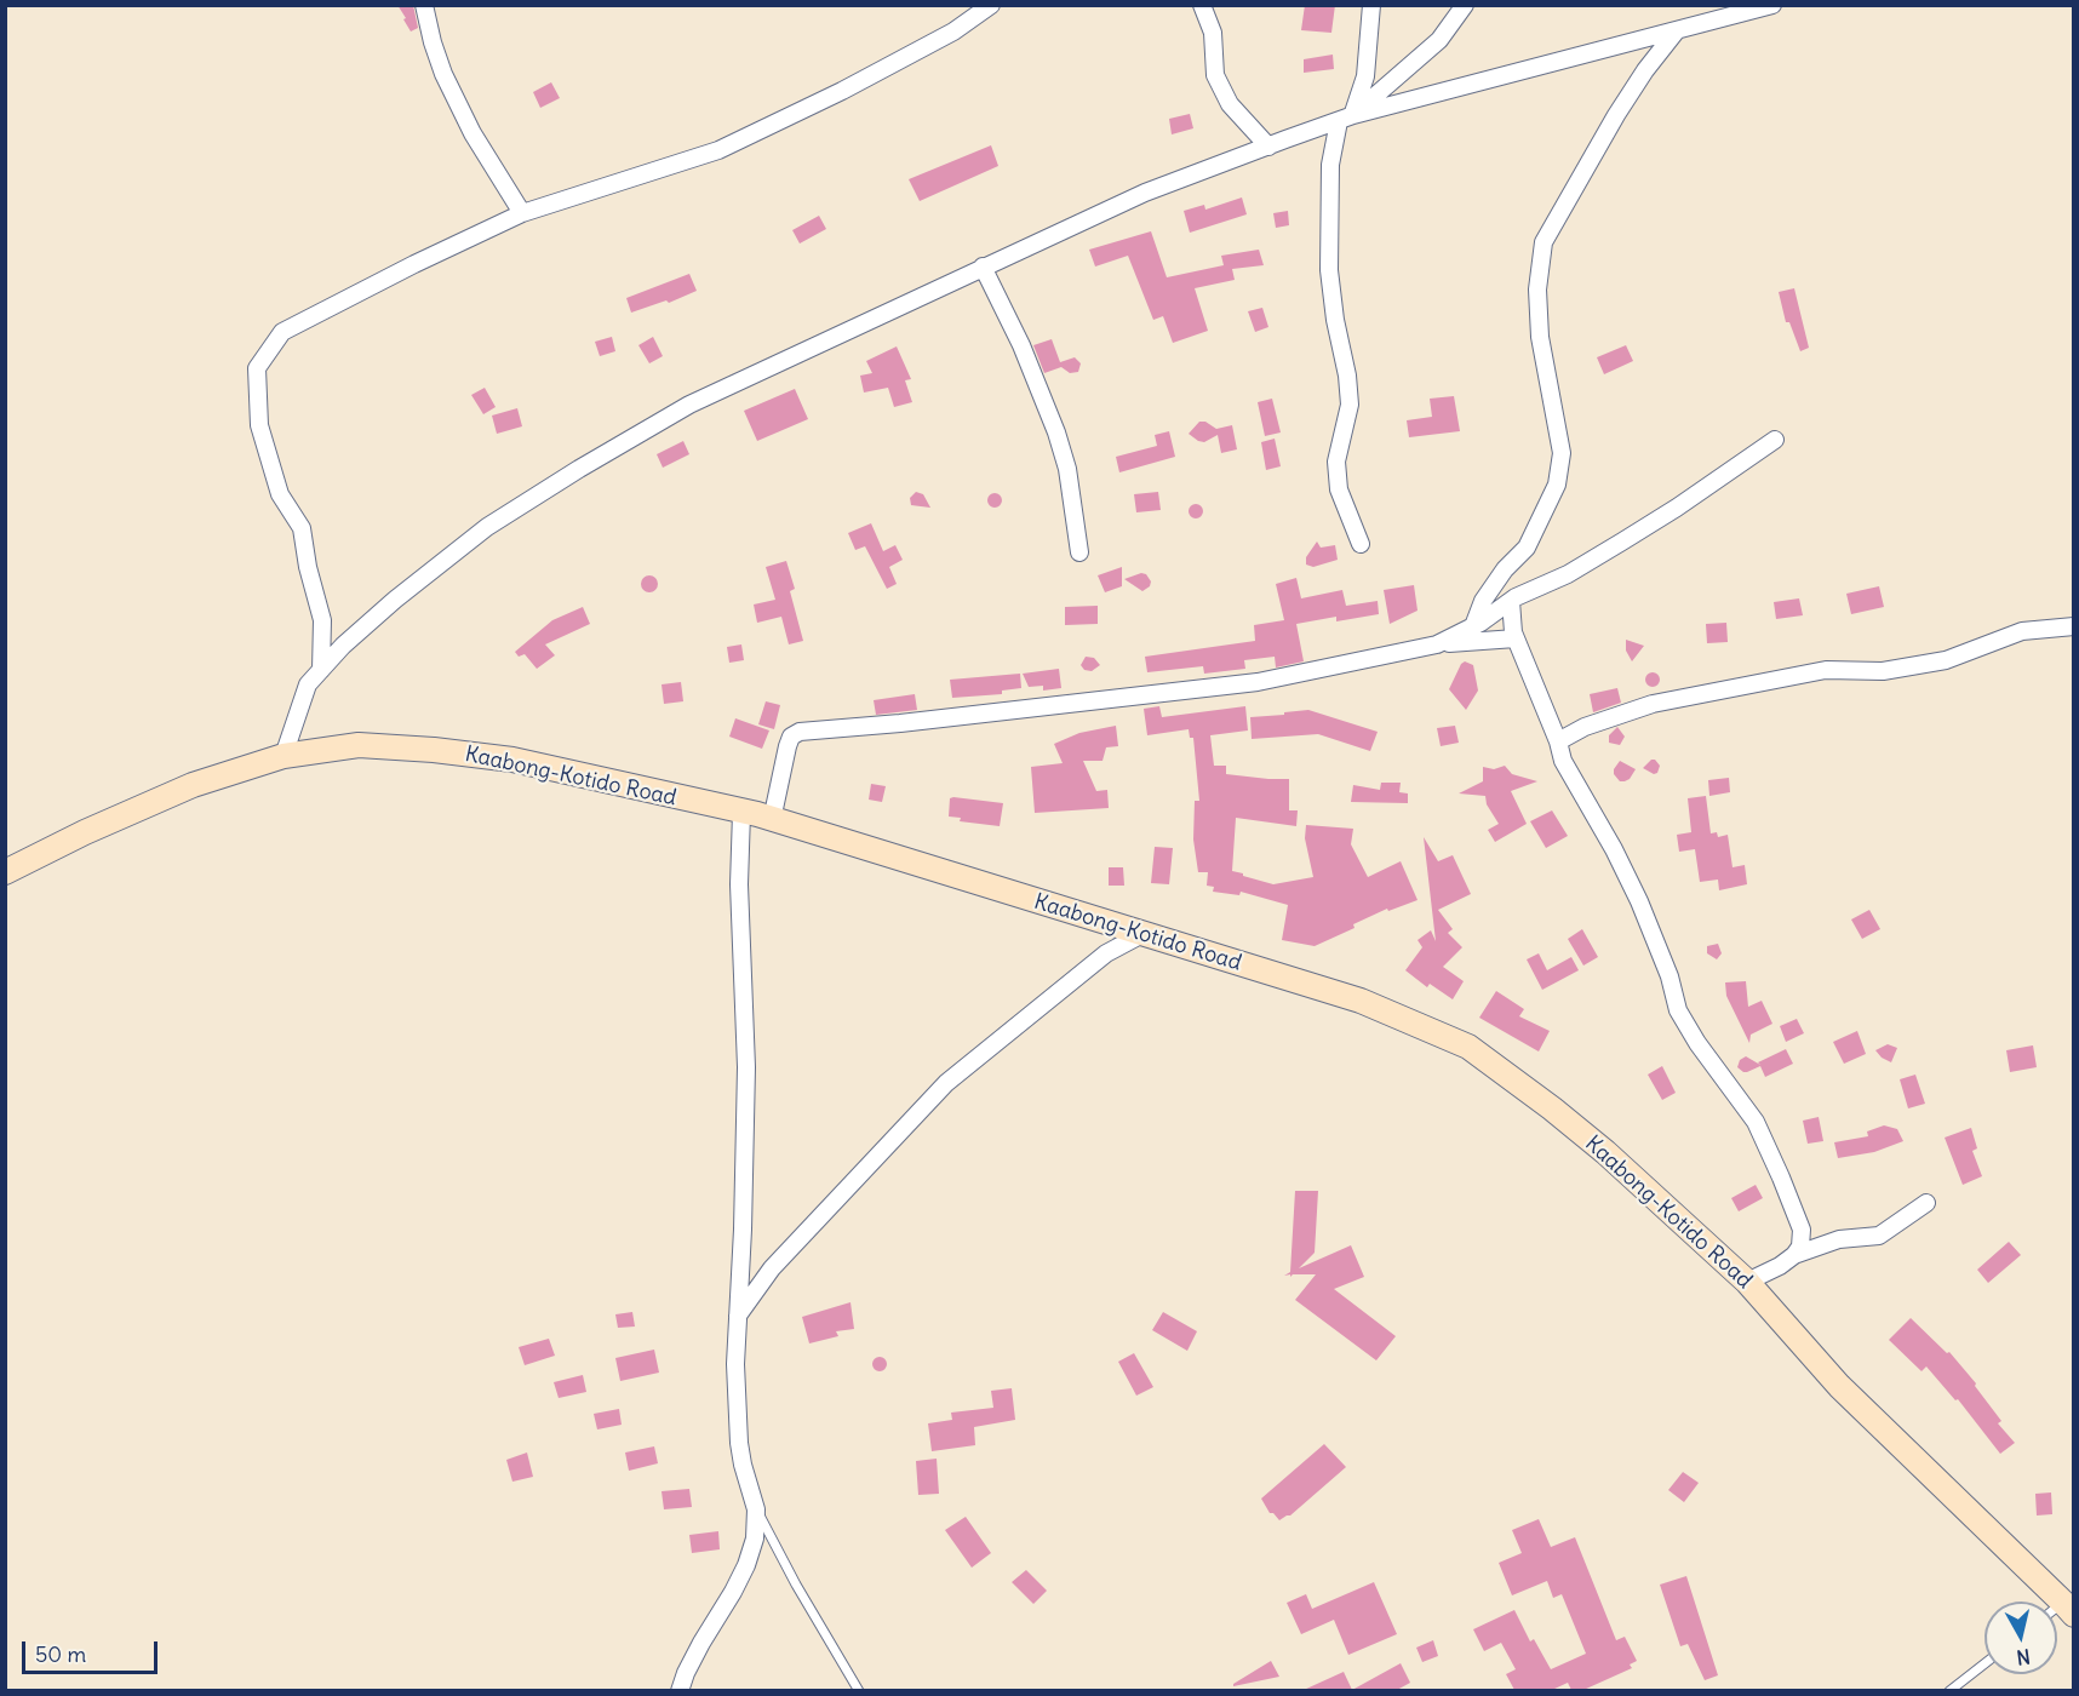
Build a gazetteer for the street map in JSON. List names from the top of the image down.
{
  "streets": {
    "main road": ["Kaabong-Kotido Road"]
  },
  "scale_bar": "50 m",
  "north": "bottom"
}
